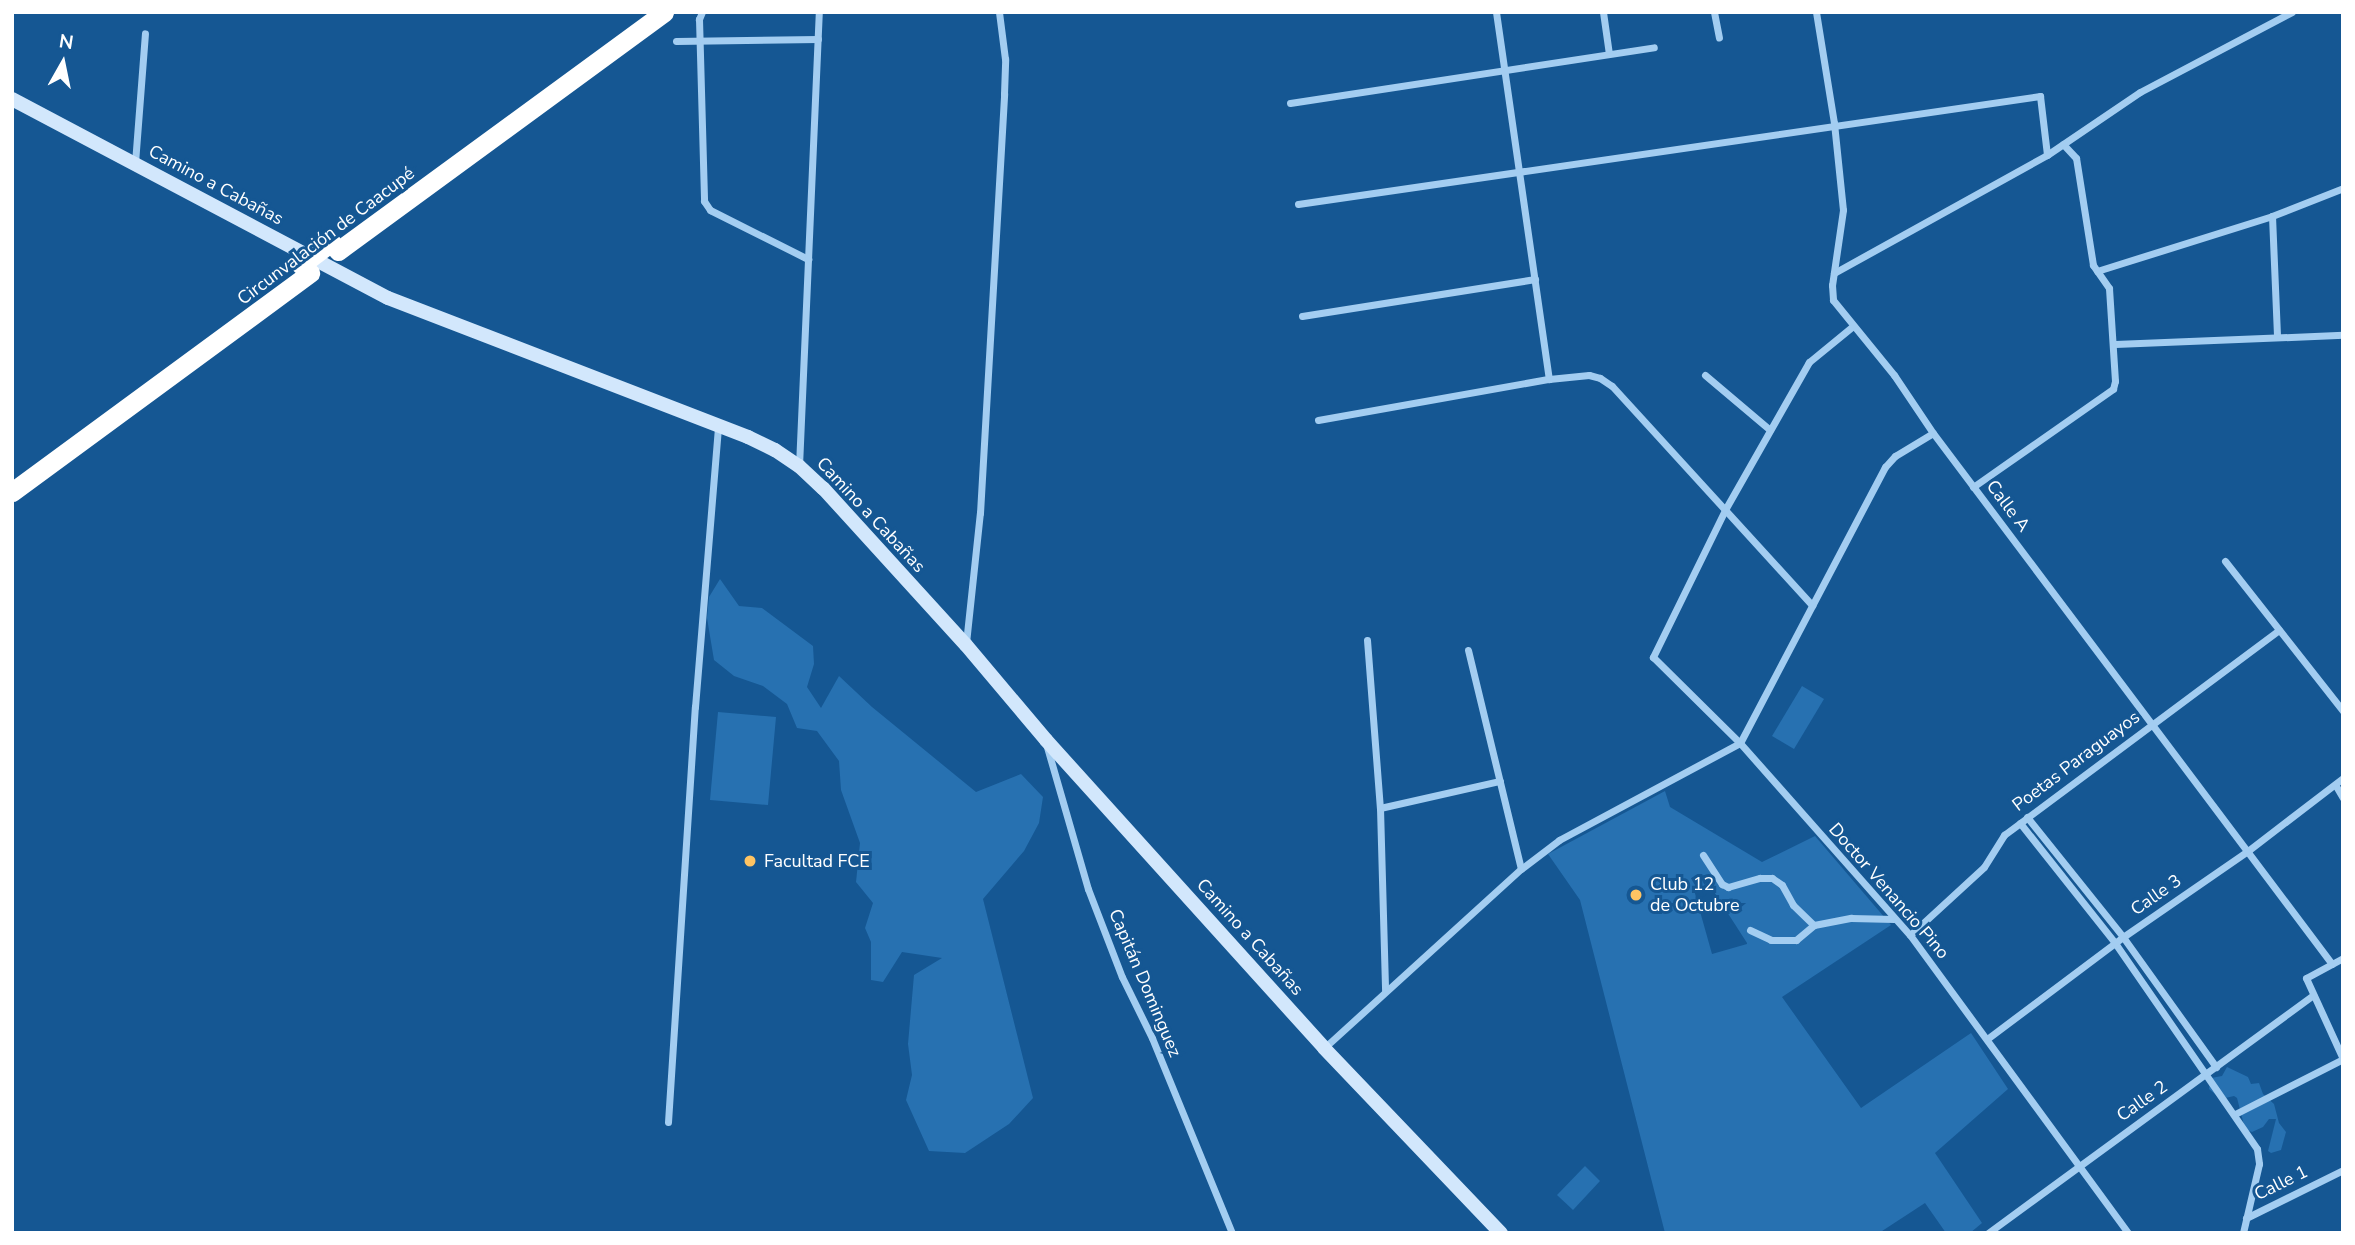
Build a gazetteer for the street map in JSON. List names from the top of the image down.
{
  "streets": {
    "highway": ["Circunvalación de Caacupé"],
    "street": [
      "Camino a Cabañas",
      "Calle A",
      "Poetas Paraguayos",
      "Doctor Venancio Pino",
      "Calle 3",
      "Capitán Dominguez",
      "Calle 2",
      "Calle 1"
    ]
  },
  "crossings": [
    ["Camino a Cabañas", "Capitán Dominguez"],
    ["Calle A", "Poetas Paraguayos"],
    ["Calle A", "Calle 3"],
    ["Poetas Paraguayos", "Doctor Venancio Pino"],
    ["Doctor Venancio Pino", "Calle 3"],
    ["Doctor Venancio Pino", "Calle 2"]
  ],
  "places": ["Facultad FCE", "Club 12 de Octubre"],
  "north": "top"
}
